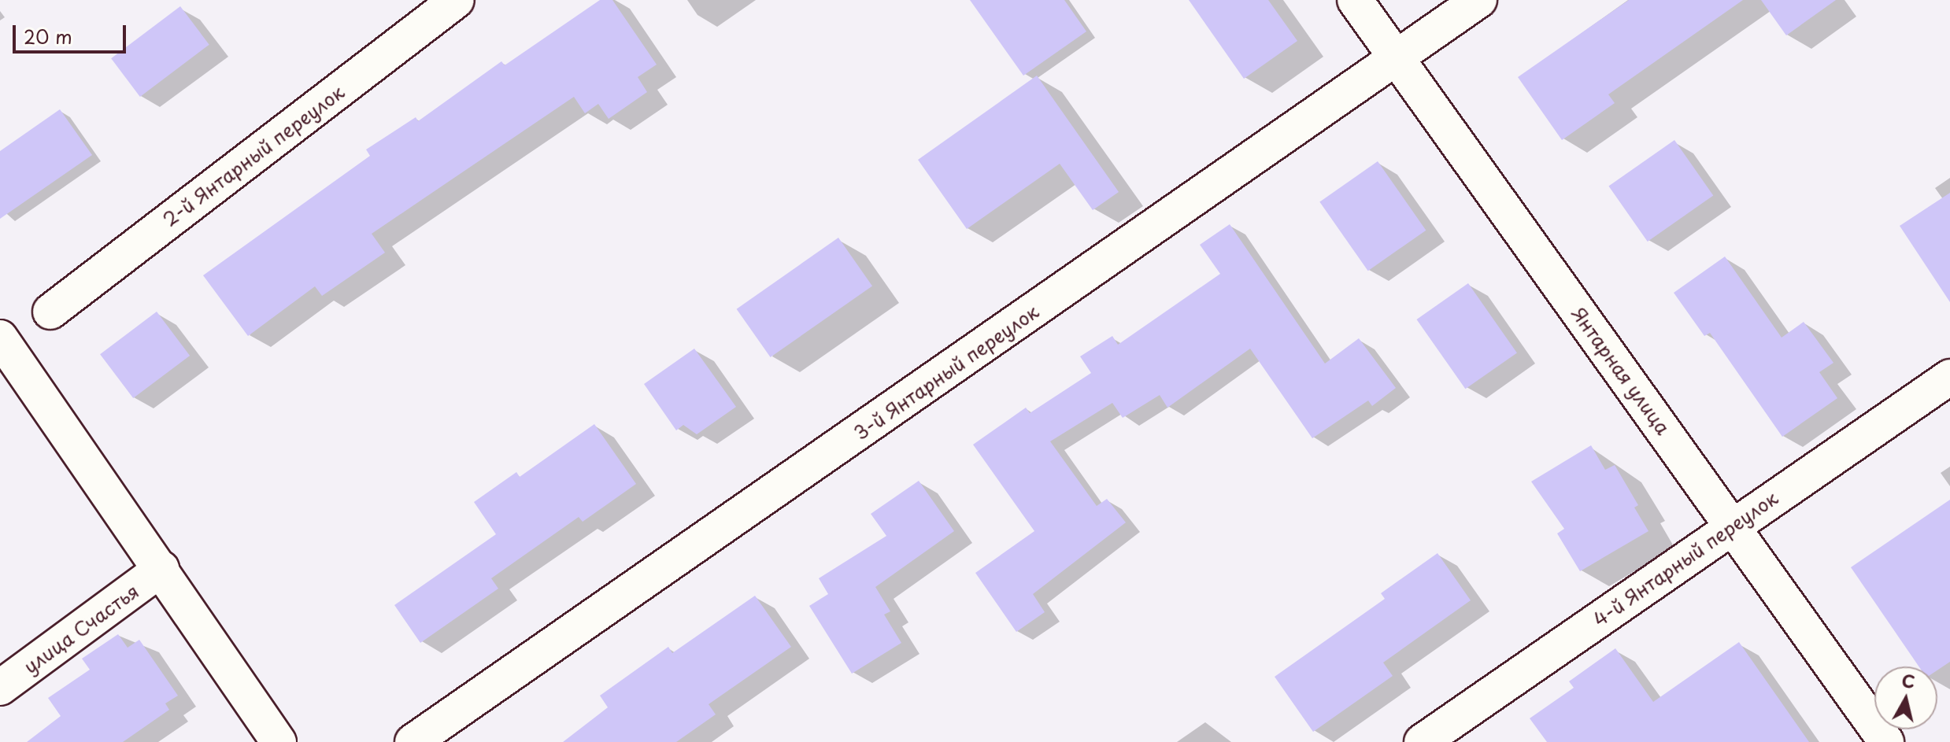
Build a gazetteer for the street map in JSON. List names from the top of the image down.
{
  "streets": {
    "street": [
      "2-й Янтарный переулок",
      "Янтарная улица",
      "3-й Янтарный переулок",
      "4-й Янтарный переулок",
      "улица Счастья"
    ]
  },
  "crossings": [
    ["Янтарная улица", "3-й Янтарный переулок"],
    ["Янтарная улица", "4-й Янтарный переулок"]
  ],
  "scale_bar": "20 m",
  "north": "top"
}
